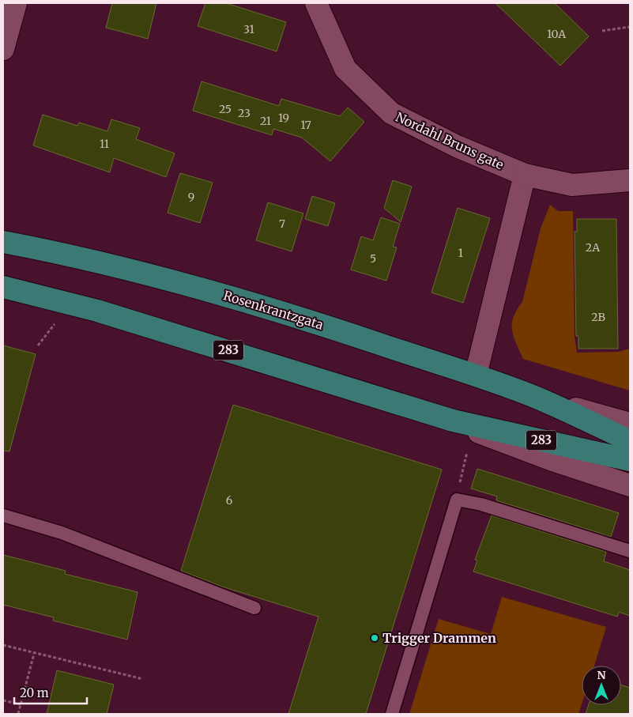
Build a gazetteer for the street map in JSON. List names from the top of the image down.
{
  "streets": {
    "main road": ["Rosenkrantzgata", "283"],
    "street": ["Nordahl Bruns gate"]
  },
  "places": ["Trigger Drammen"],
  "house_numbers": [
    "31",
    "10A",
    "25",
    "23",
    "19",
    "21",
    "17",
    "11",
    "9",
    "7",
    "2A",
    "1",
    "5",
    "2B",
    "6"
  ],
  "scale_bar": "20 m",
  "north": "top"
}
